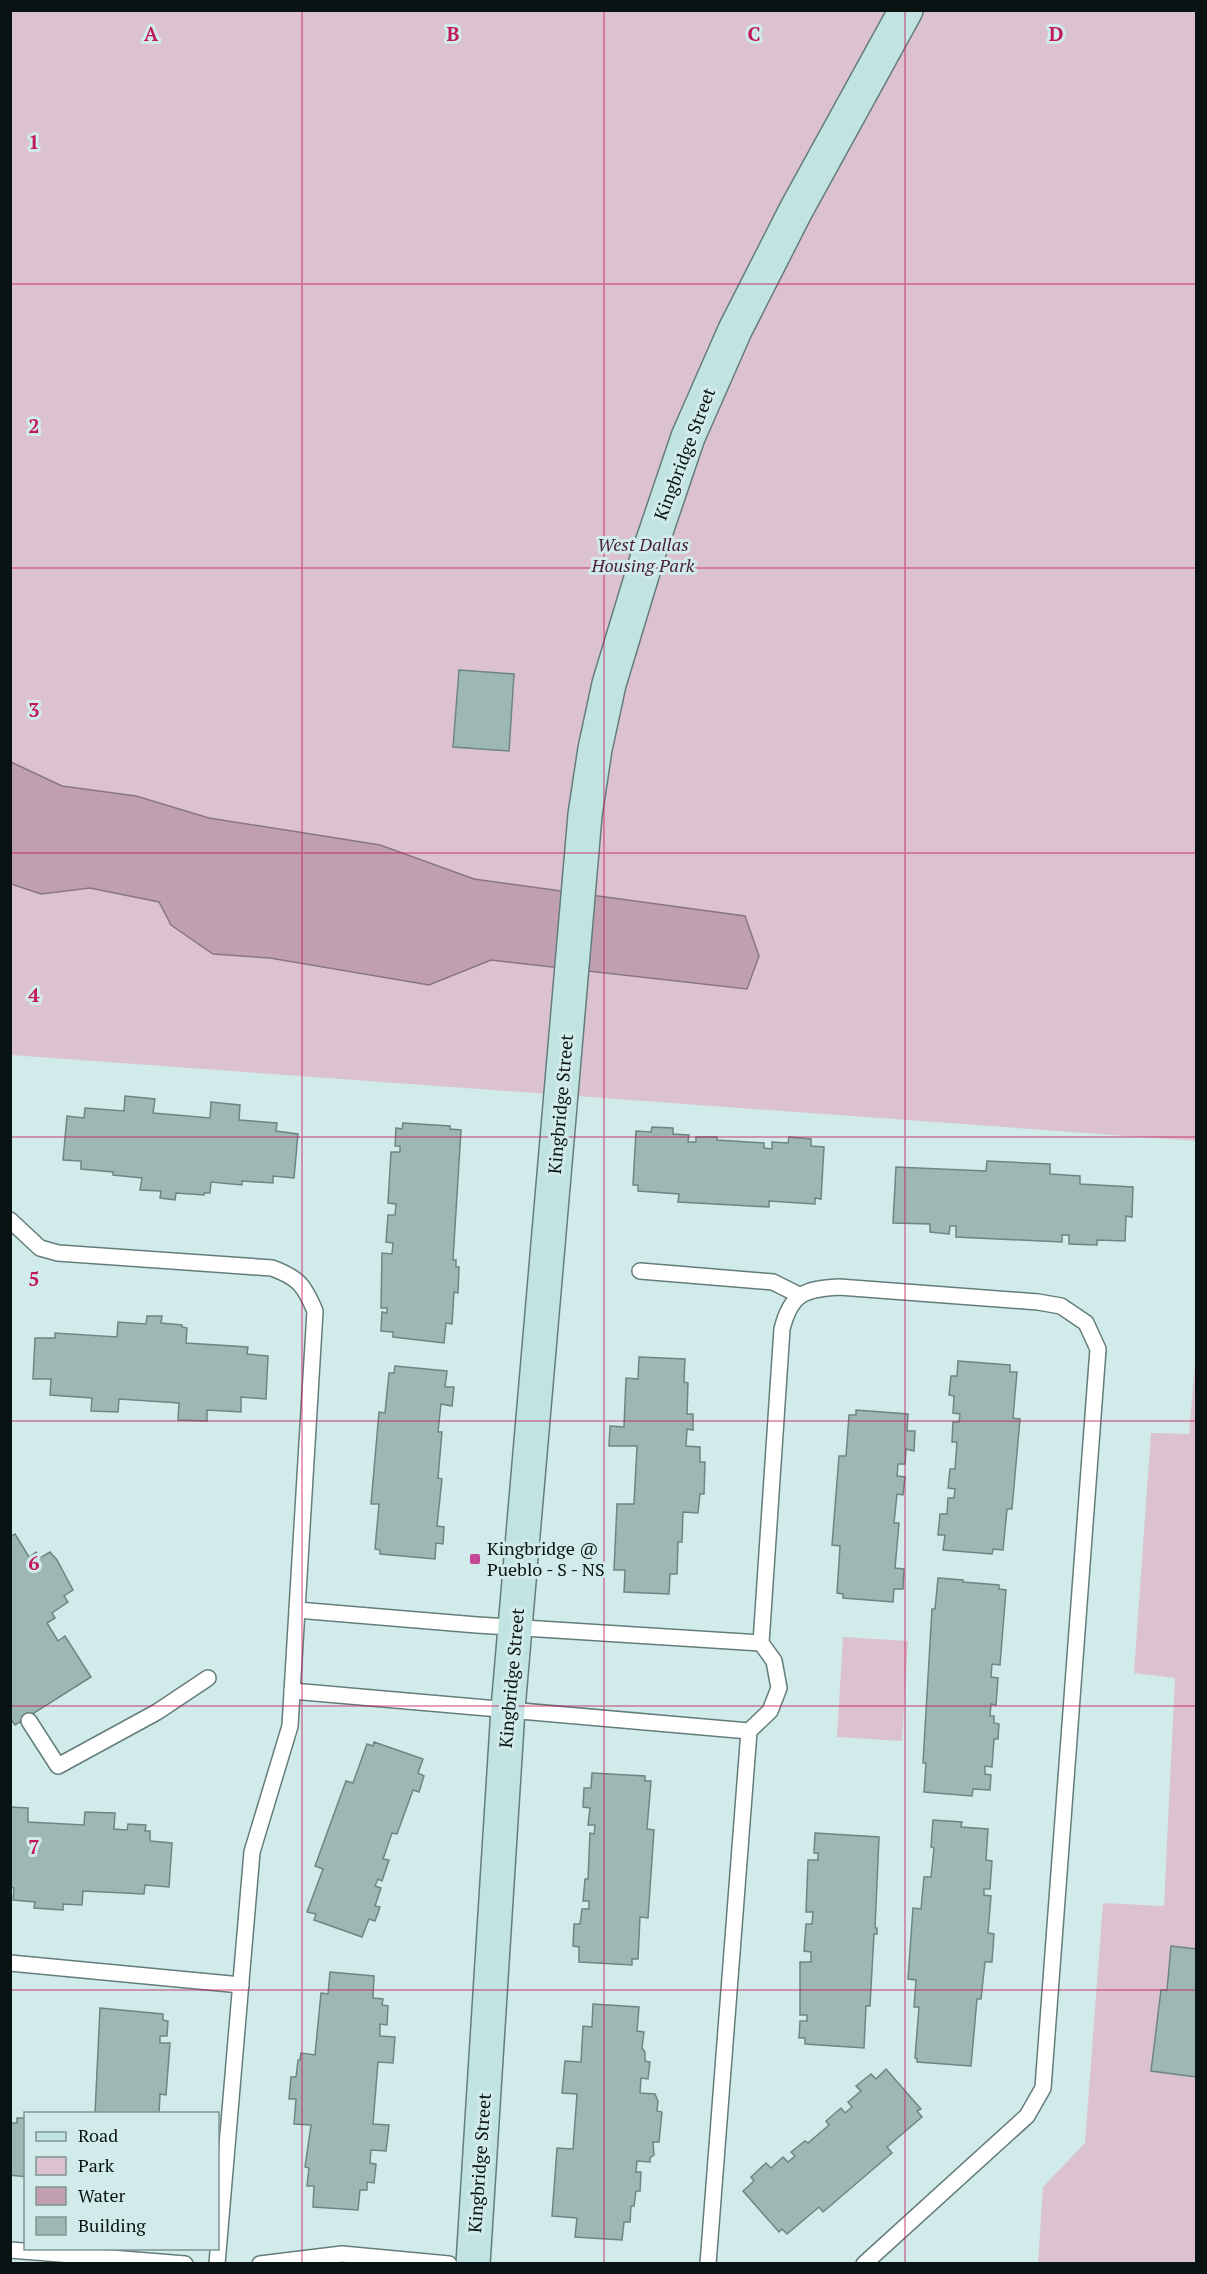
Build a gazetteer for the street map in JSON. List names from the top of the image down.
{
  "streets": {
    "street": ["Kingbridge Street"]
  },
  "parks": ["West Dallas Housing Park"],
  "places": {
    "transit": ["Kingbridge @ Pueblo - S - NS"]
  },
  "legend": [
    "Road",
    "Park",
    "Water",
    "Building"
  ],
  "grid": {
    "columns": [
      "A",
      "B",
      "C",
      "D"
    ],
    "rows": [
      "1",
      "2",
      "3",
      "4",
      "5",
      "6",
      "7"
    ]
  }
}
